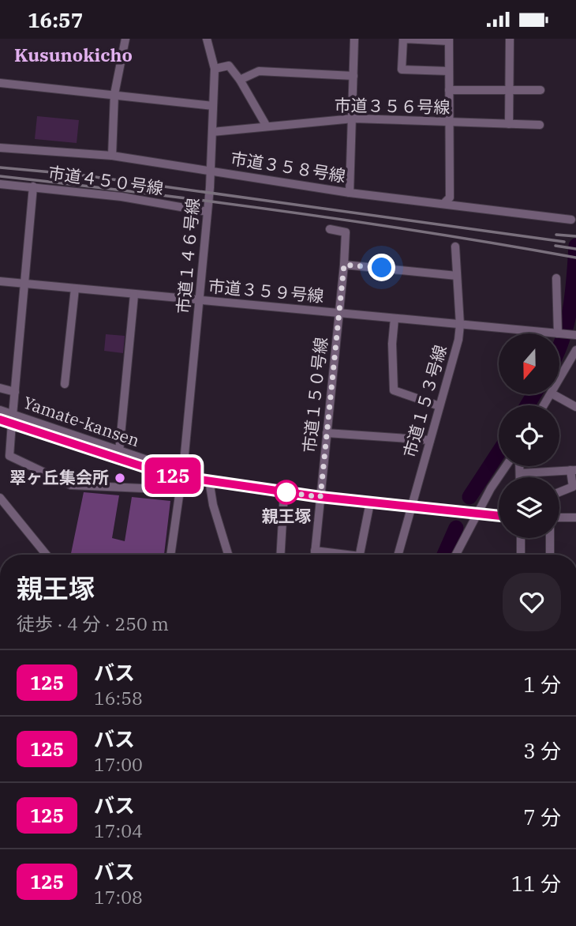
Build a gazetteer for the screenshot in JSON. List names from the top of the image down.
{
  "streets": {
    "street": [
      "市道３５６号線",
      "市道３５８号線",
      "市道４５０号線",
      "市道１４６号線",
      "市道３５９号線",
      "市道１５０号線",
      "市道１５３号線",
      "Yamate-kansen"
    ]
  },
  "crossings": [
    ["市道３５６号線", "市道１４６号線"],
    ["市道３５８号線", "市道１４６号線"],
    ["市道４５０号線", "市道１４６号線"],
    ["市道１４６号線", "市道３５９号線"],
    ["市道１４６号線", "Yamate-kansen"],
    ["市道３５９号線", "市道１５０号線"],
    ["市道３５９号線", "市道１５３号線"],
    ["市道１５０号線", "Yamate-kansen"],
    ["市道１５３号線", "Yamate-kansen"]
  ],
  "districts": ["Kusunokicho"],
  "places": ["翠ヶ丘集会所", "親王塚"],
  "lines": ["bus line 125"],
  "north": "bottom",
  "page": {
    "status": "16:57",
    "on_map": "125",
    "heading": ["親王塚", "徒歩 · 4 分 · 250 m"],
    "list": [
      {
        "mark": "125",
        "name": "バス",
        "note": "16:58",
        "value": "1 分"
      },
      {
        "mark": "125",
        "name": "バス",
        "note": "17:00",
        "value": "3 分"
      },
      {
        "mark": "125",
        "name": "バス",
        "note": "17:04",
        "value": "7 分"
      },
      {
        "mark": "125",
        "name": "バス",
        "note": "17:08",
        "value": "11 分"
      }
    ]
  }
}
